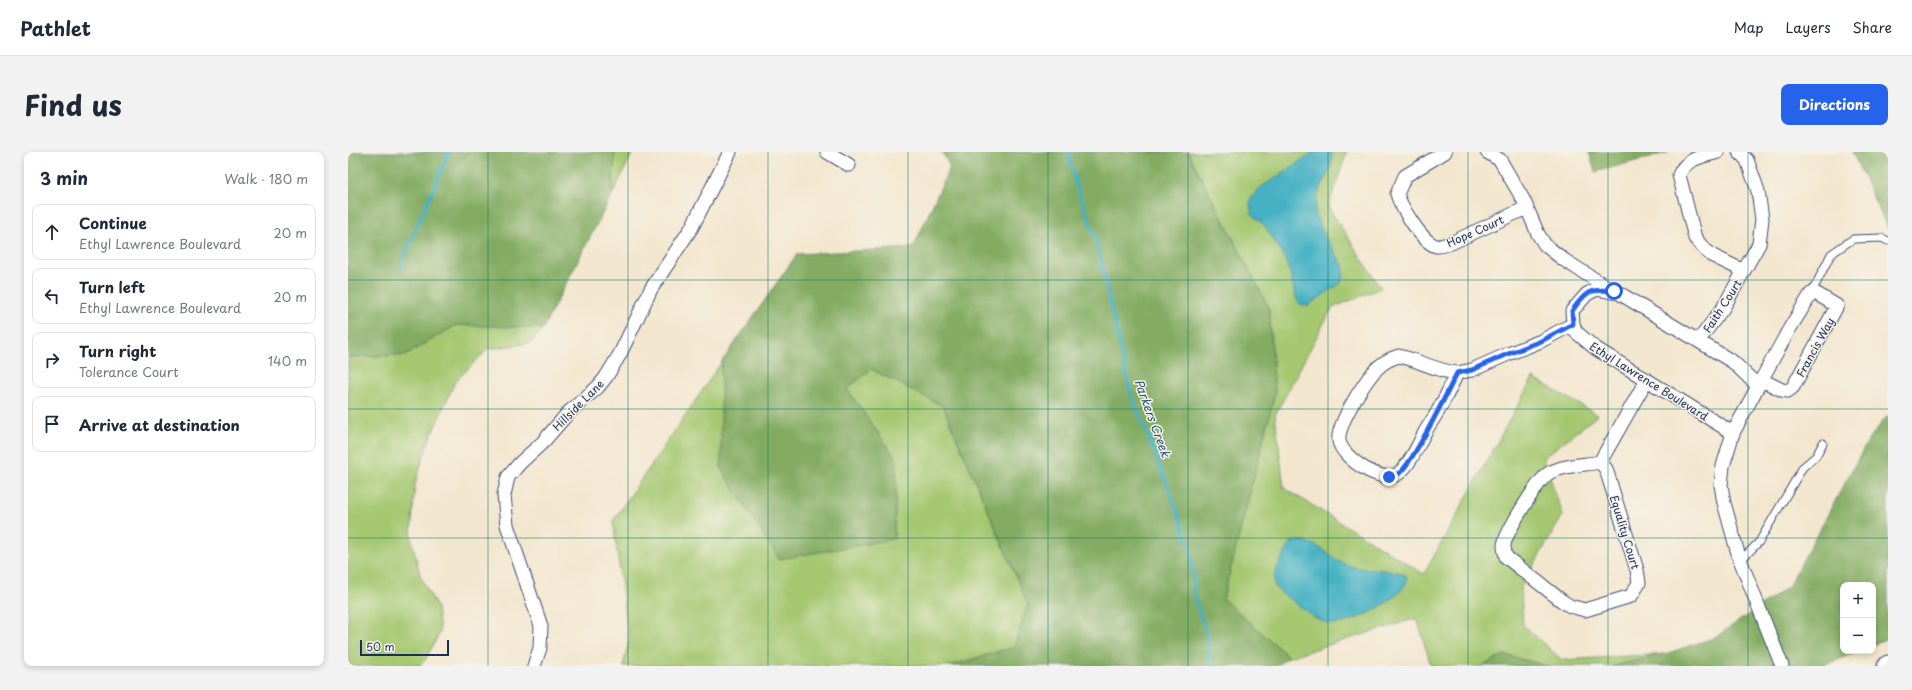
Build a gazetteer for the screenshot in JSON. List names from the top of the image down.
{
  "streets": {
    "street": [
      "Hope Court",
      "Faith Court",
      "Francis Way",
      "Ethyl Lawrence Boulevard",
      "Hillside Lane",
      "Equality Court"
    ]
  },
  "water": ["Parkers Creek"],
  "scale_bar": "50 m",
  "page": {
    "header": "Pathlet",
    "nav": ["Map", "Layers", "Share"],
    "title": "Find us",
    "buttons": "Directions",
    "heading": ["3 min", "Walk · 180 m"],
    "list": [
      ["Continue", "Ethyl Lawrence Boulevard", "20 m"],
      ["Turn left", "Ethyl Lawrence Boulevard", "20 m"],
      ["Turn right", "Tolerance Court", "140 m"],
      "Arrive at destination"
    ],
    "map_buttons": ["+", "−"],
    "scale": "50 m"
  }
}
